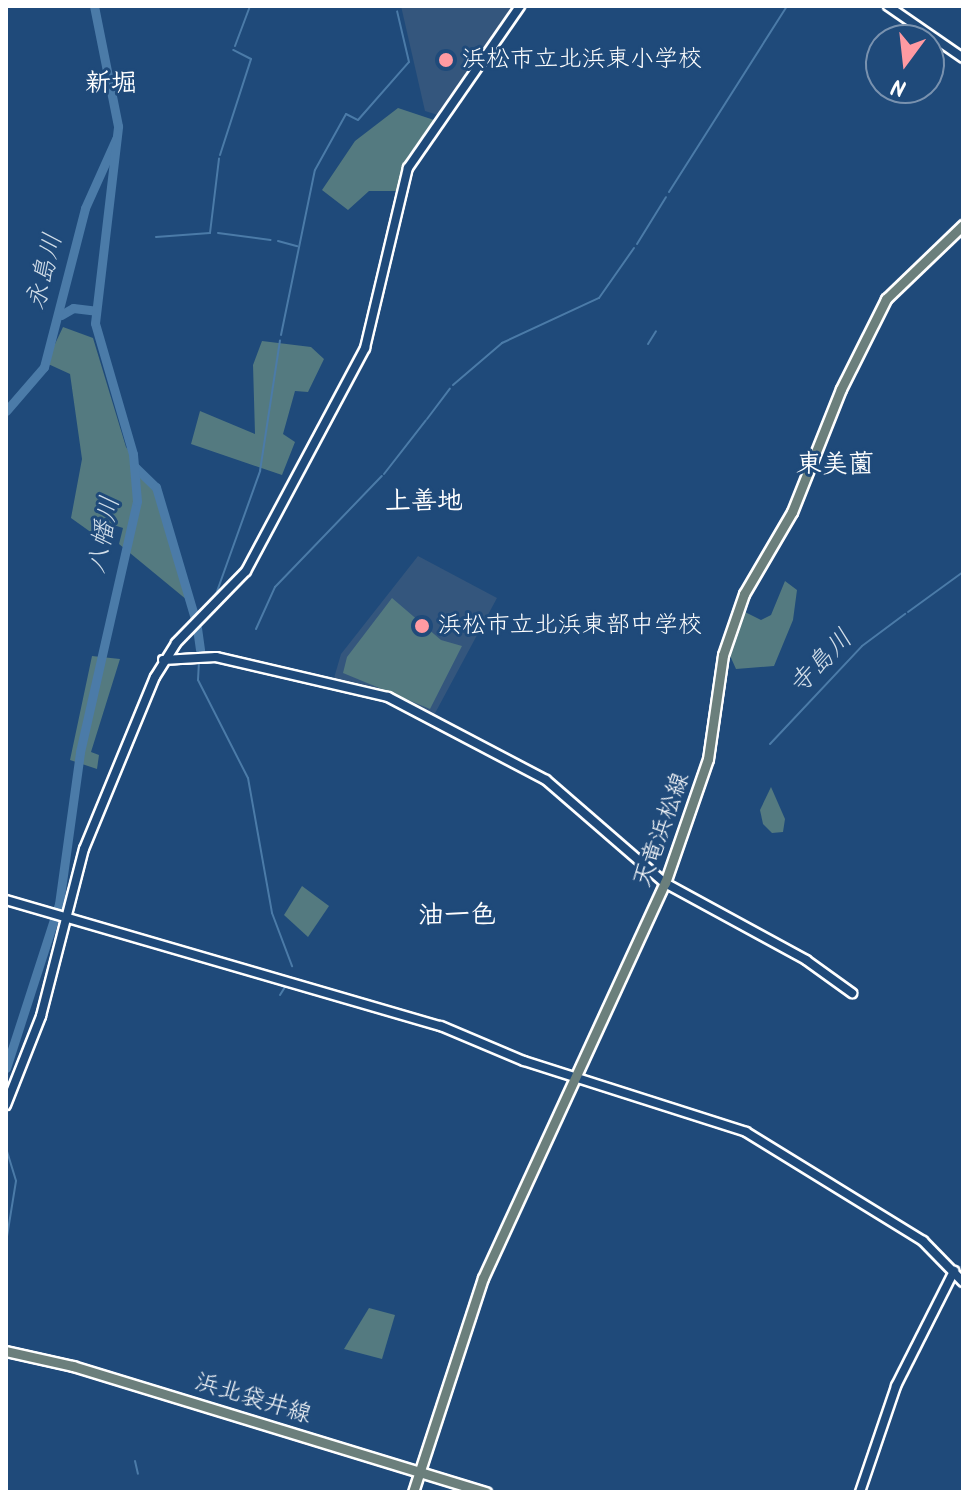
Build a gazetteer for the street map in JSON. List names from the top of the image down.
{
  "streets": {
    "main road": ["天竜浜松線", "浜北袋井線"]
  },
  "crossings": [
    ["天竜浜松線", "浜北袋井線"]
  ],
  "districts": [
    "新堀",
    "東美薗",
    "上善地",
    "油一色"
  ],
  "water": ["永島川", "八幡川", "寺島川"],
  "places": ["浜松市立北浜東小学校", "浜松市立北浜東部中学校"],
  "north": "bottom"
}
